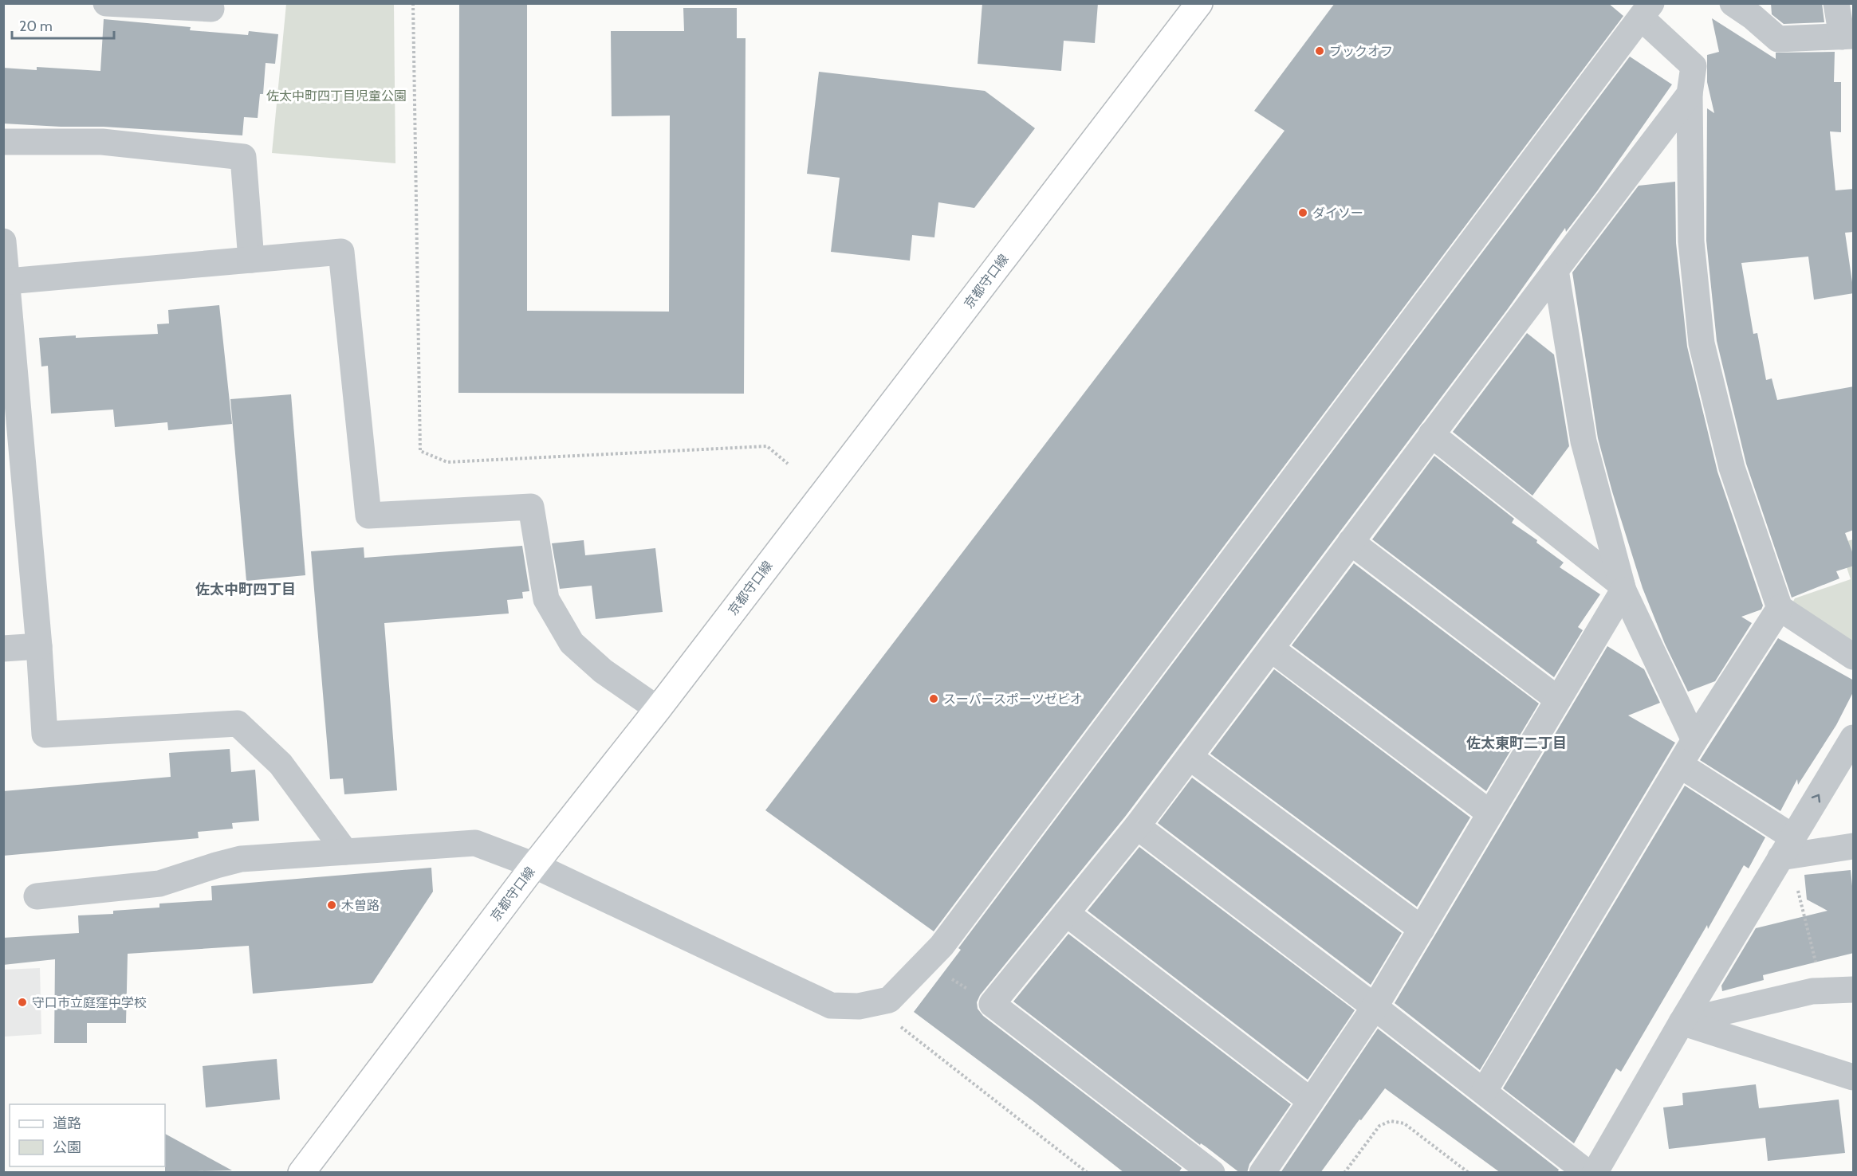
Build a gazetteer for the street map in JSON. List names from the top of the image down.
{
  "streets": {
    "main road": ["京都守口線"]
  },
  "districts": ["佐太中町四丁目", "佐太東町二丁目"],
  "parks": ["佐太中町四丁目児童公園"],
  "places": [
    "ブックオフ",
    "ダイソー",
    "スーパースポーツゼビオ",
    "木曽路",
    "守口市立庭窪中学校"
  ],
  "legend": ["道路", "公園"],
  "scale_bar": "20 m"
}
